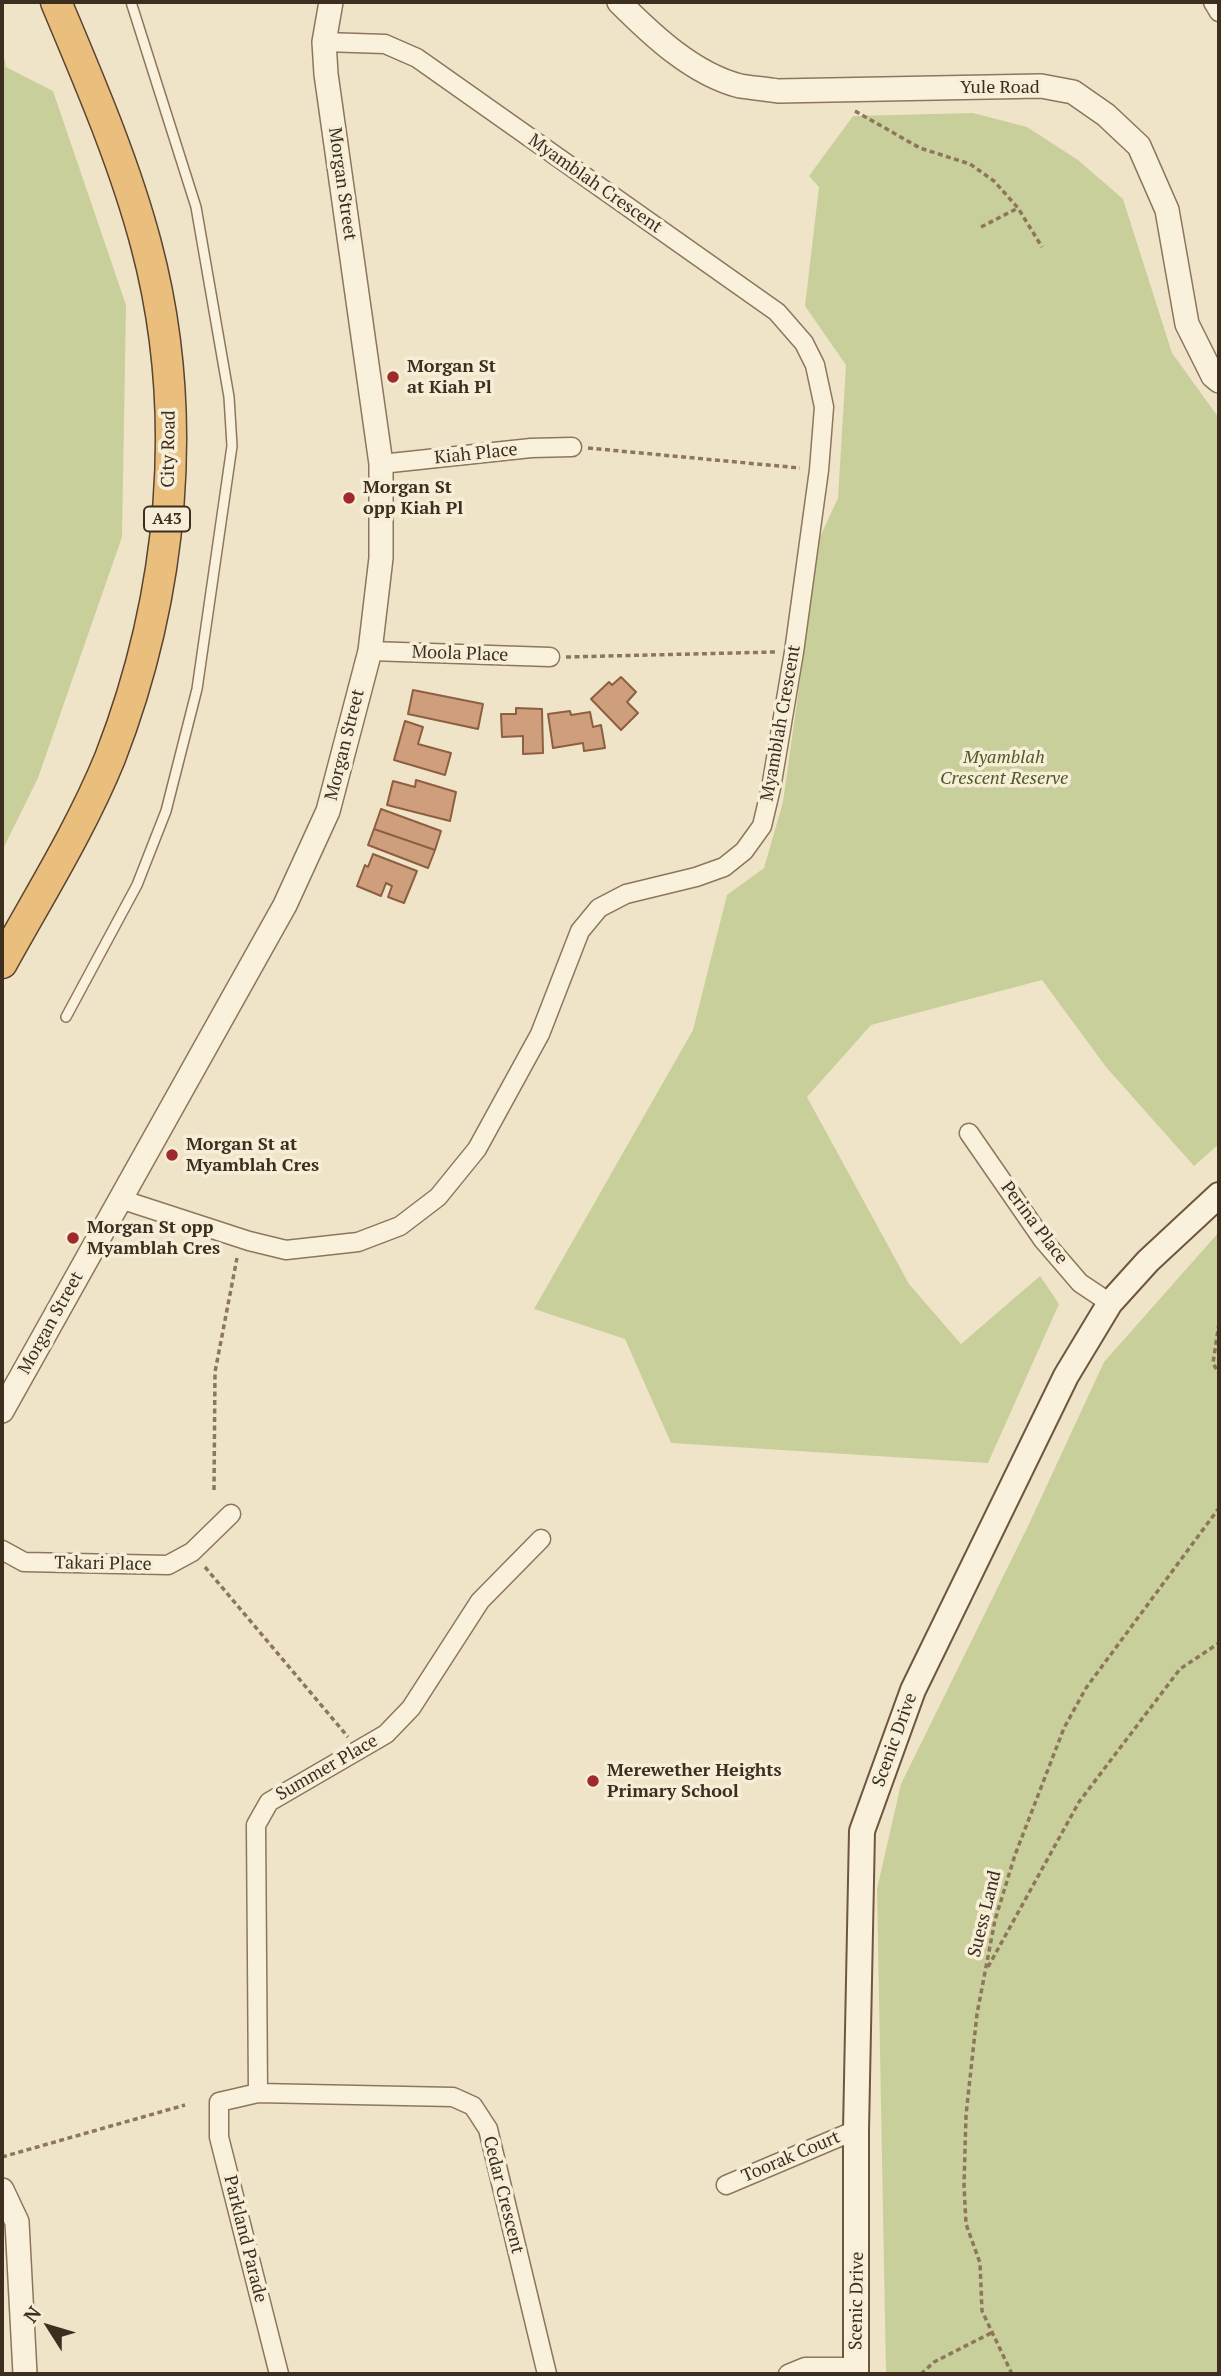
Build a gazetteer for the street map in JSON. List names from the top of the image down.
{
  "streets": {
    "highway": ["City Road", "A43"],
    "main road": ["Scenic Drive"],
    "street": [
      "Yule Road",
      "Morgan Street",
      "Myamblah Crescent",
      "Kiah Place",
      "Moola Place",
      "Perina Place",
      "Takari Place",
      "Summer Place",
      "Toorak Court",
      "Cedar Crescent",
      "Parkland Parade"
    ],
    "path": ["Suess Land"]
  },
  "crossings": [
    ["Morgan Street", "Myamblah Crescent"],
    ["Morgan Street", "Kiah Place"],
    ["Morgan Street", "Moola Place"],
    ["Perina Place", "Scenic Drive"],
    ["Scenic Drive", "Toorak Court"],
    ["Summer Place", "Cedar Crescent"],
    ["Cedar Crescent", "Parkland Parade"]
  ],
  "parks": ["Myamblah Crescent Reserve"],
  "places": [
    "Morgan St at Kiah Pl",
    "Morgan St opp Kiah Pl",
    "Morgan St at Myamblah Cres",
    "Morgan St opp Myamblah Cres",
    "Merewether Heights Primary School"
  ],
  "north": "top left"
}
